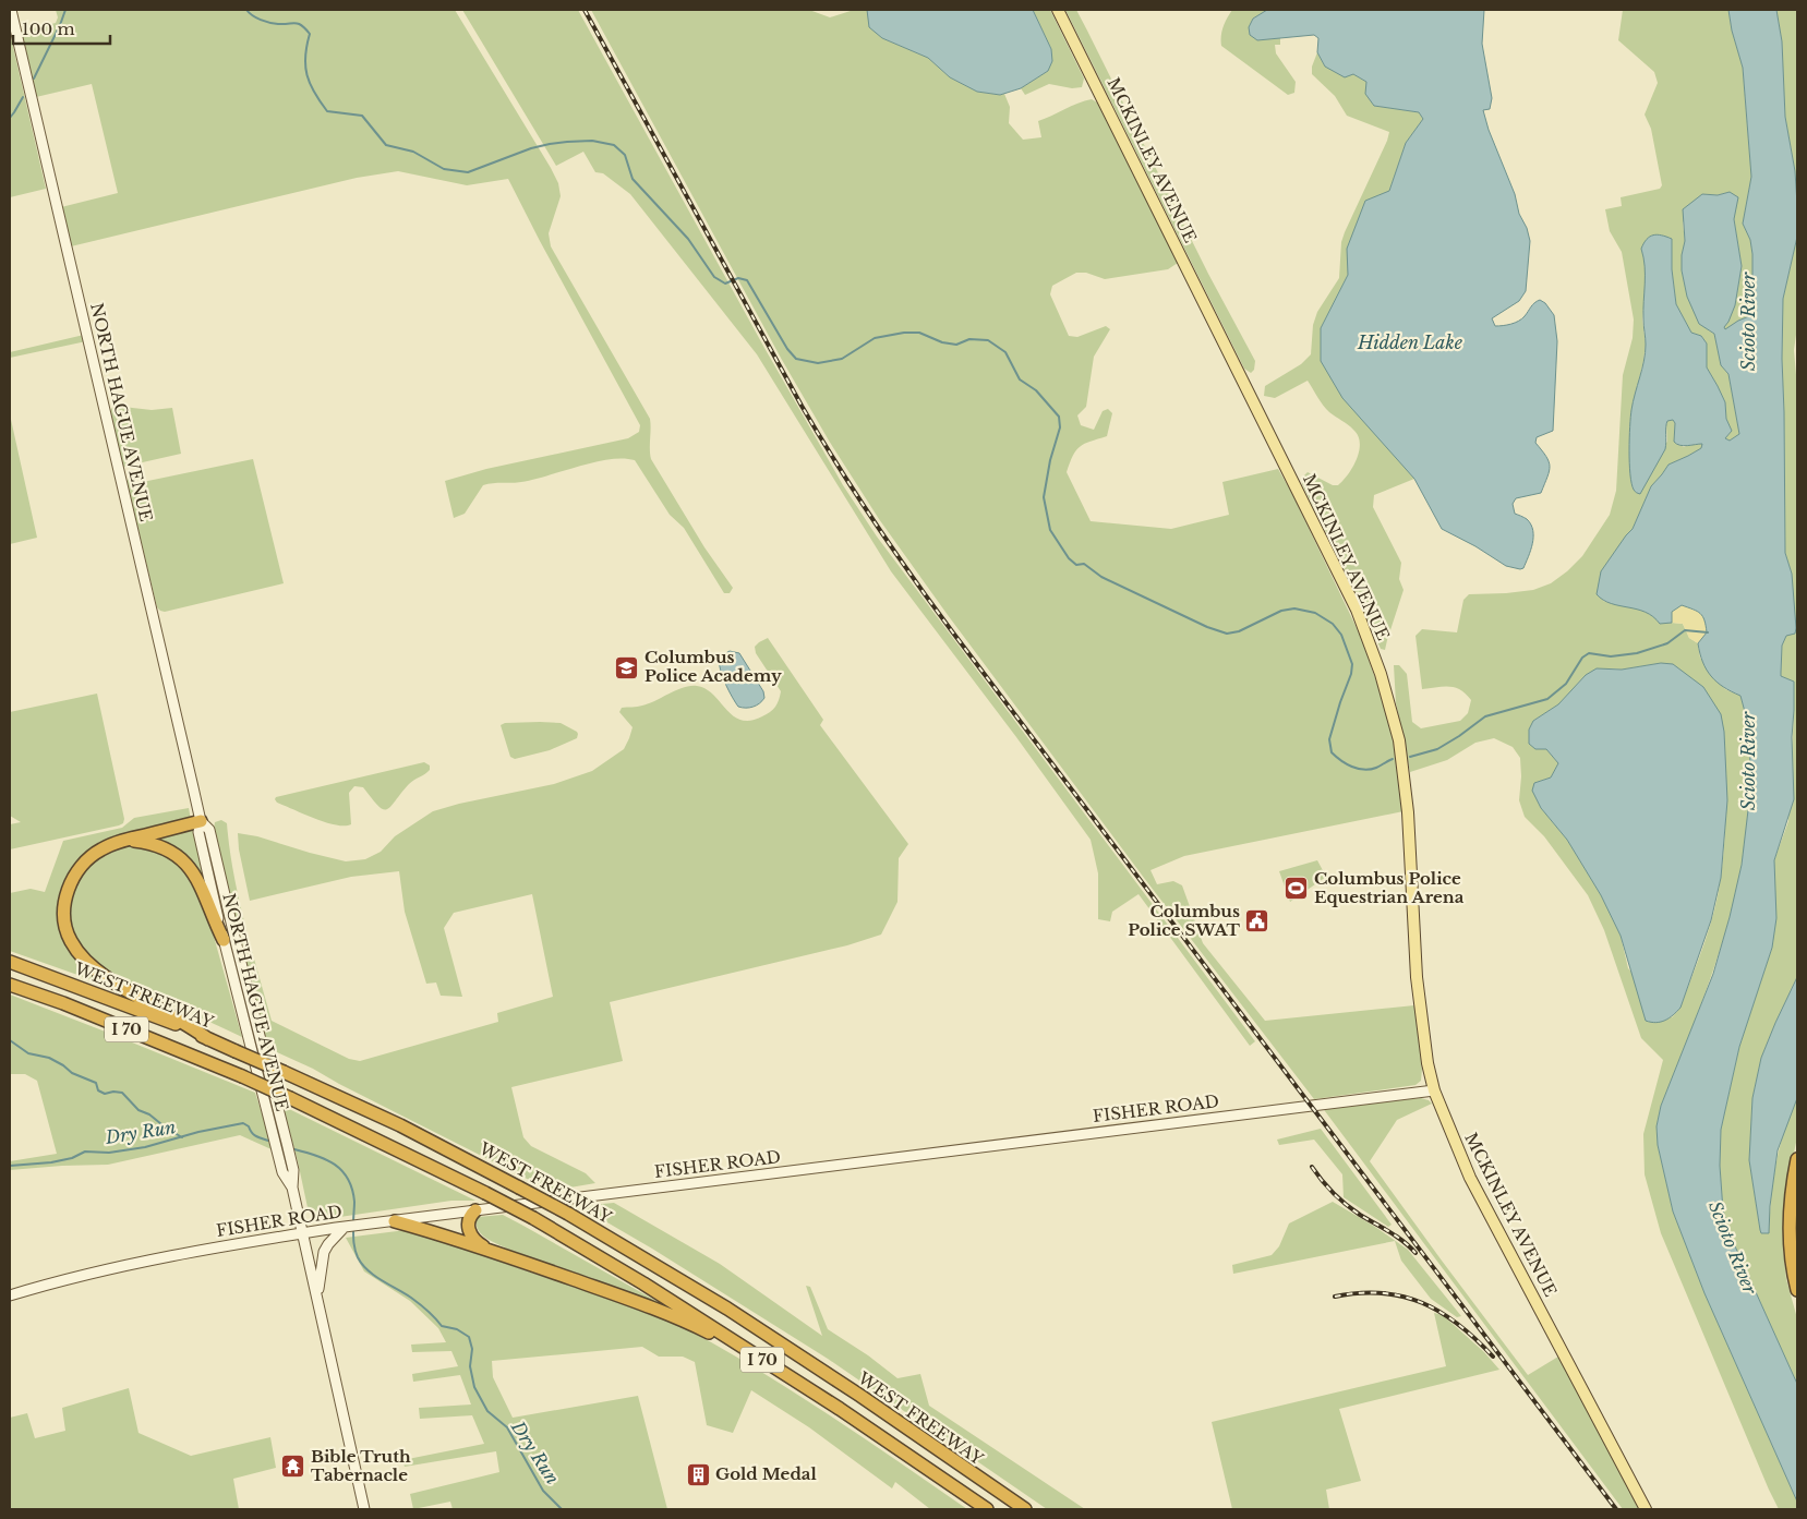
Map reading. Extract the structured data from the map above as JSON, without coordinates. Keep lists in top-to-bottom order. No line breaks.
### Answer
{"streets":{"highway":["WEST FREEWAY","I 70"],"main road":["MCKINLEY AVENUE","NORTH HAGUE AVENUE","FISHER ROAD"]},"crossings":[["MCKINLEY AVENUE","FISHER ROAD"],["NORTH HAGUE AVENUE","FISHER ROAD"]],"water":["Scioto River","Hidden Lake","Dry Run"],"places":{"school or university":["Columbus Police Academy"],"sports":["Columbus Police Equestrian Arena"],"public building":["Columbus Police SWAT"],"temple":["Bible Truth Tabernacle"],"building":["Gold Medal"]},"scale_bar":"100 m"}
